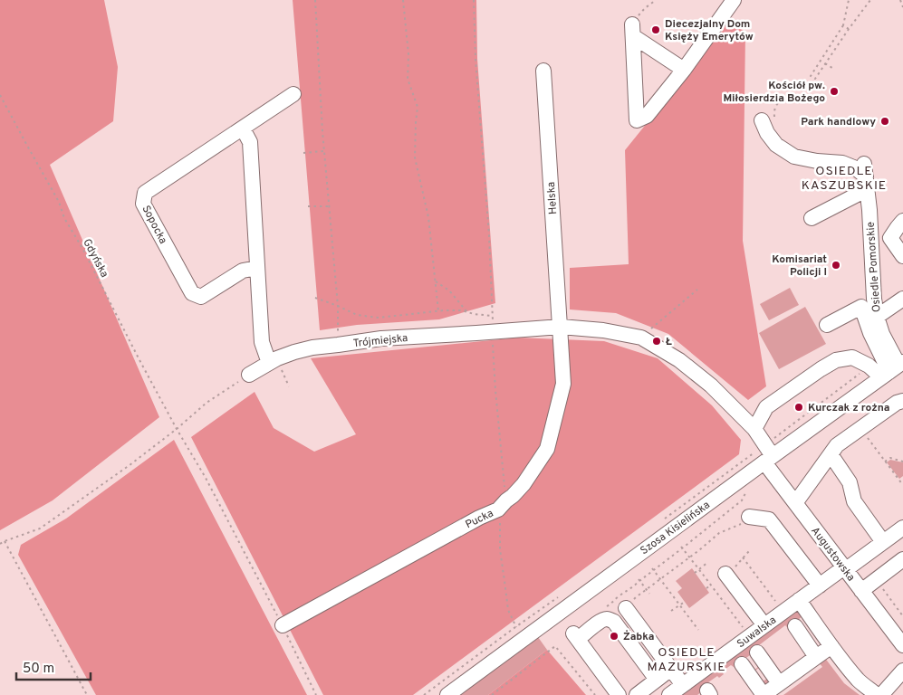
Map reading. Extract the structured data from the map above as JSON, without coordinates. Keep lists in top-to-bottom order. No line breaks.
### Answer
{"streets":{"street":["Helska","Sopocka","Osiedle Pomorskie","Trójmiejska","Pucka","Szosa Kisielińska","Augustowska","Suwalska"],"path":["Gdyńska"]},"crossings":[["Helska","Trójmiejska"],["Helska","Pucka"],["Gdyńska","Pucka"],["Osiedle Pomorskie","Szosa Kisielińska"],["Trójmiejska","Pucka"],["Trójmiejska","Szosa Kisielińska"],["Trójmiejska","Augustowska"],["Szosa Kisielińska","Augustowska"],["Augustowska","Suwalska"]],"districts":["OSIEDLE KASZUBSKIE","OSIEDLE MAZURSKIE"],"places":["Diecezjalny Dom Księży Emerytów","Kościół pw. Miłosierdzia Bożego","Park handlowy","Komisariat Policji I","Ł","Kurczak z rożna","Żabka"],"scale_bar":"50 m"}
